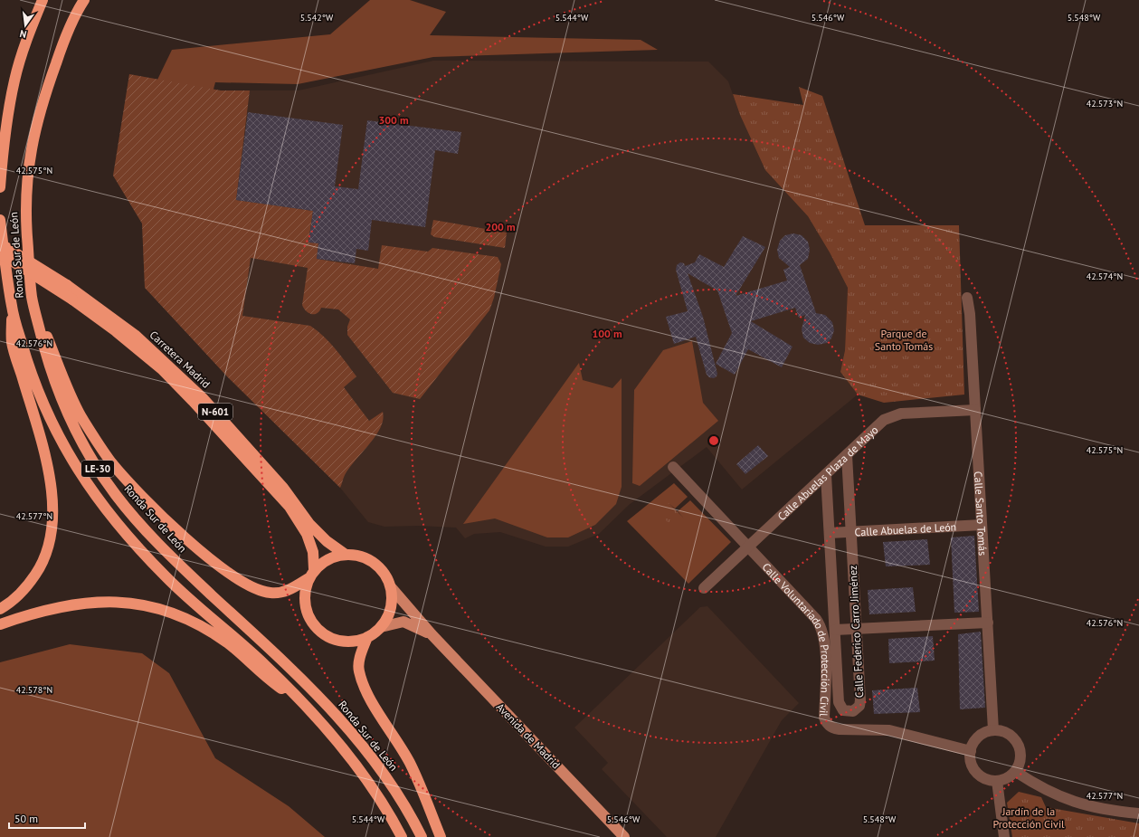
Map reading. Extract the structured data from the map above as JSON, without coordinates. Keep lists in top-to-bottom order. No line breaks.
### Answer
{"streets":{"highway":["Ronda Sur de León","Carretera Madrid","N-601","LE-30"],"main road":["Avenida de Madrid"],"street":["Calle Abuelas Plaza de Mayo","Calle Santo Tomás","Calle Abuelas de León","Calle Federico Carro Jiménez","Calle Voluntariado de Protección Civil"]},"crossings":[["Carretera Madrid","N-601"],["Carretera Madrid","Avenida de Madrid"],["N-601","Avenida de Madrid"],["Calle Abuelas Plaza de Mayo","Calle Santo Tomás"],["Calle Abuelas Plaza de Mayo","Calle Federico Carro Jiménez"],["Calle Abuelas Plaza de Mayo","Calle Voluntariado de Protección Civil"],["Calle Santo Tomás","Calle Abuelas de León"],["Calle Santo Tomás","Calle Voluntariado de Protección Civil"],["Calle Abuelas de León","Calle Federico Carro Jiménez"]],"parks":["Parque de Santo Tomás","Jardín de la Protección Civil"],"scale_bar":"50 m","north":"bottom","coordinates":["5.542°W","5.544°W","5.546°W","5.548°W","42.573°N","42.575°N","42.574°N","42.576°N","42.577°N","42.578°N"],"rings":["300 m","200 m","100 m"]}
